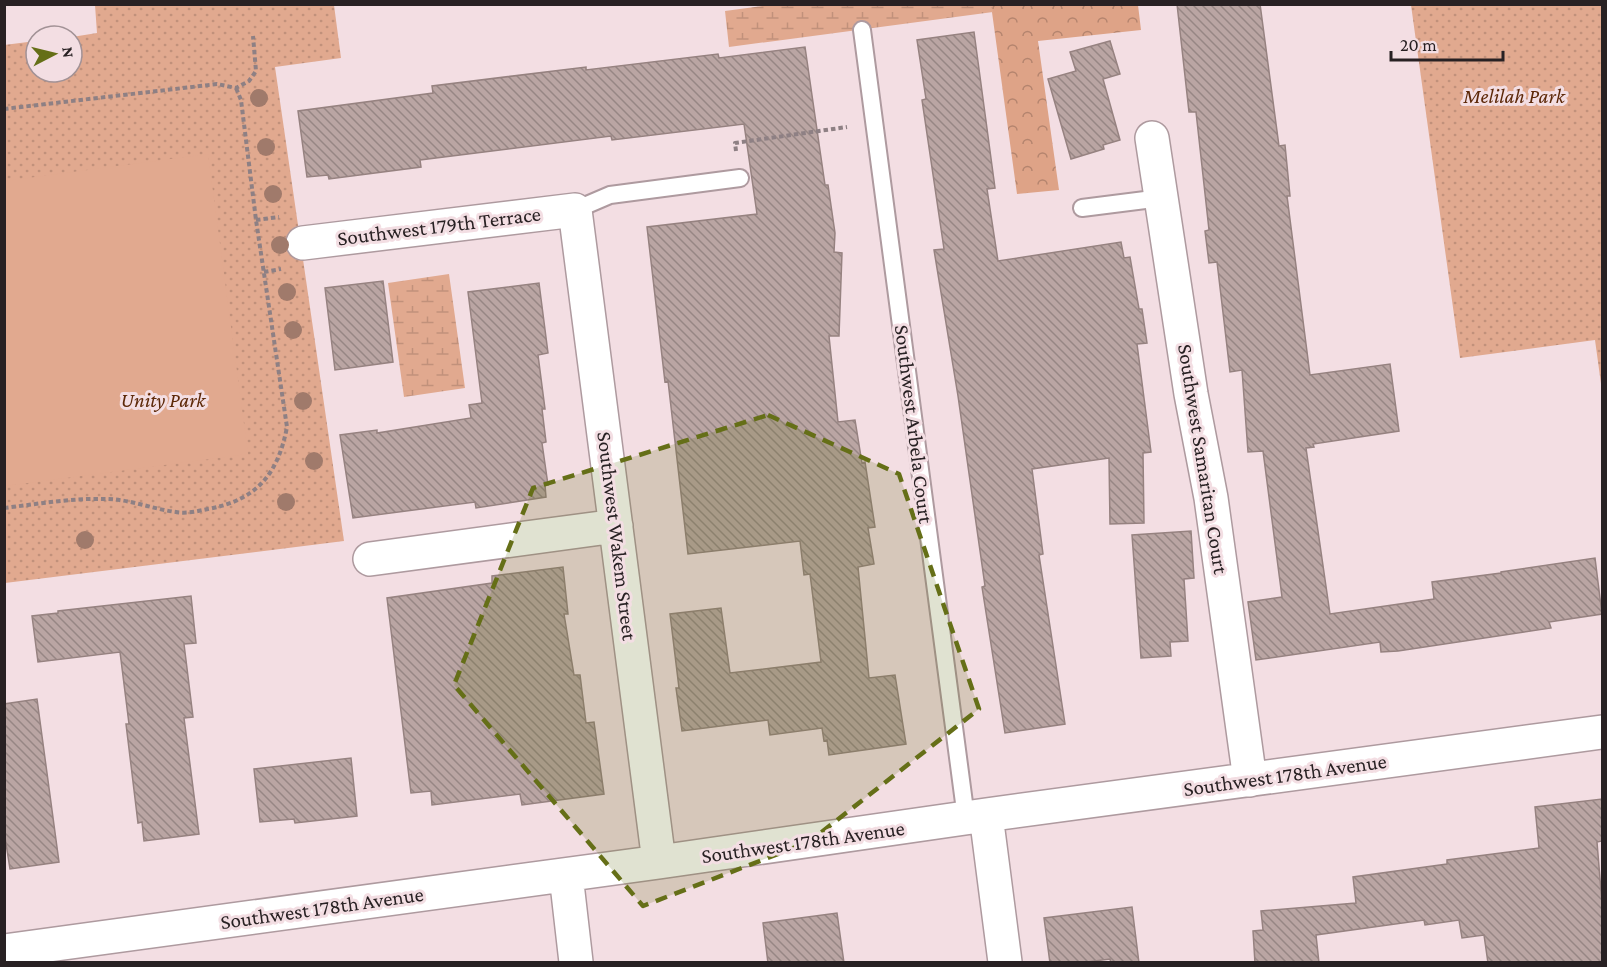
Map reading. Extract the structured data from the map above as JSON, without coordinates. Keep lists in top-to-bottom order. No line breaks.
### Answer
{"streets":{"street":["Southwest 179th Terrace","Southwest Arbela Court","Southwest Samaritan Court","Southwest Wakem Street","Southwest 178th Avenue"]},"crossings":[["Southwest 179th Terrace","Southwest Wakem Street"],["Southwest Arbela Court","Southwest 178th Avenue"],["Southwest Samaritan Court","Southwest 178th Avenue"],["Southwest Wakem Street","Southwest 178th Avenue"]],"parks":["Melilah Park","Unity Park"],"scale_bar":"20 m","north":"right"}
